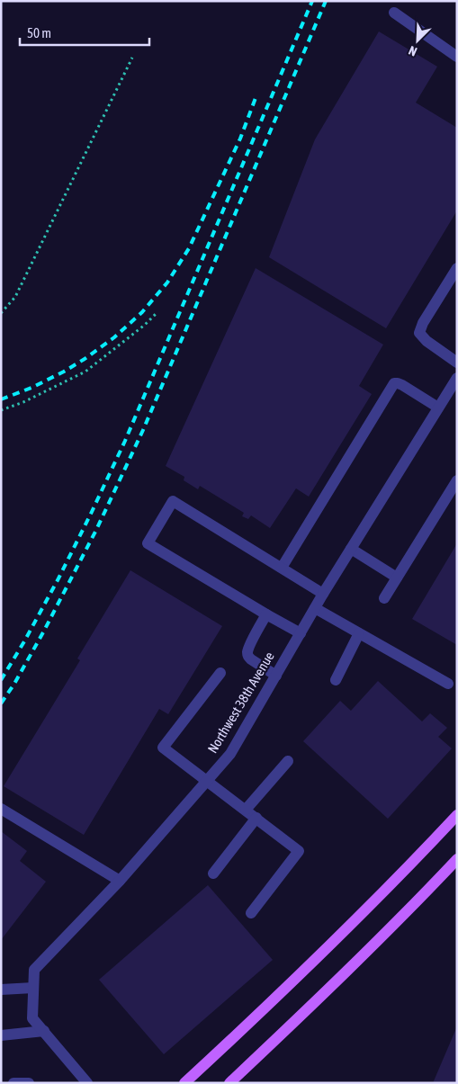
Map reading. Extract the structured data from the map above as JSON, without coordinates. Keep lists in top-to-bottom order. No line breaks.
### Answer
{"streets":{"street":["Northwest 38th Avenue"]},"scale_bar":"50 m","north":"bottom left"}
